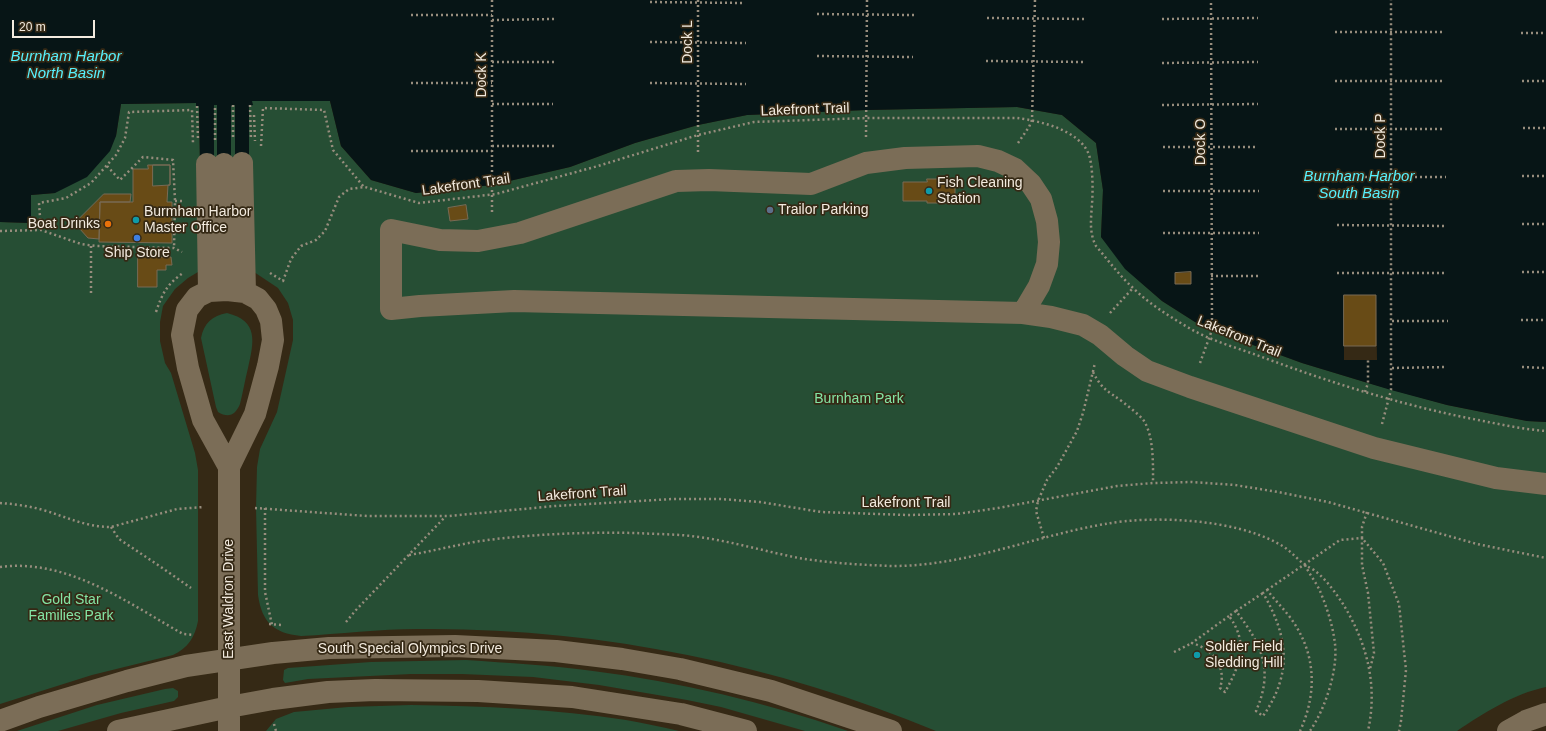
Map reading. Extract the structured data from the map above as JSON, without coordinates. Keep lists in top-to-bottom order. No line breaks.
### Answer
{"streets":{"street":["East Waldron Drive","South Special Olympics Drive"],"path":["Dock L","Dock K","Lakefront Trail","Dock P","Dock O"]},"crossings":[["Dock L","Lakefront Trail"],["Lakefront Trail","Dock P"],["Lakefront Trail","Dock O"],["East Waldron Drive","South Special Olympics Drive"]],"water":["Burnham Harbor North Basin","Burnham Harbor South Basin"],"parks":["Burnham Park","Gold Star Families Park"],"places":["Fish Cleaning Station","Trailor Parking","Burmham Harbor Master Office","Boat Drinks","Ship Store","Soldier Field Sledding Hill"],"scale_bar":"20 m"}
